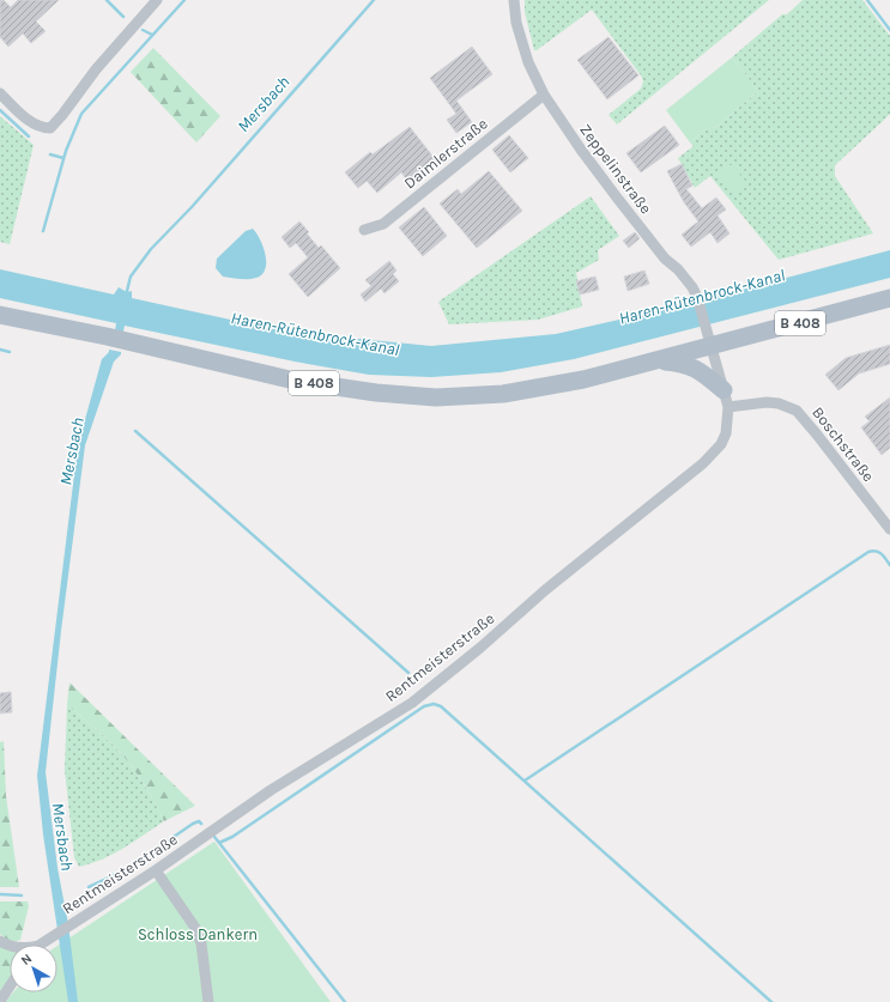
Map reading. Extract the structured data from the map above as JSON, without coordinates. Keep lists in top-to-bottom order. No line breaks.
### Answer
{"streets":{"main road":["B 408"],"street":["Daimlerstraße","Zeppelinstraße","Boschstraße","Rentmeisterstraße"]},"crossings":[["Daimlerstraße","Zeppelinstraße"],["Zeppelinstraße","B 408"],["Zeppelinstraße","Rentmeisterstraße"],["B 408","Rentmeisterstraße"],["Boschstraße","Rentmeisterstraße"]],"water":["Mersbach","Haren-Rütenbrock-Kanal"],"parks":["Schloss Dankern"],"north":"top left"}
